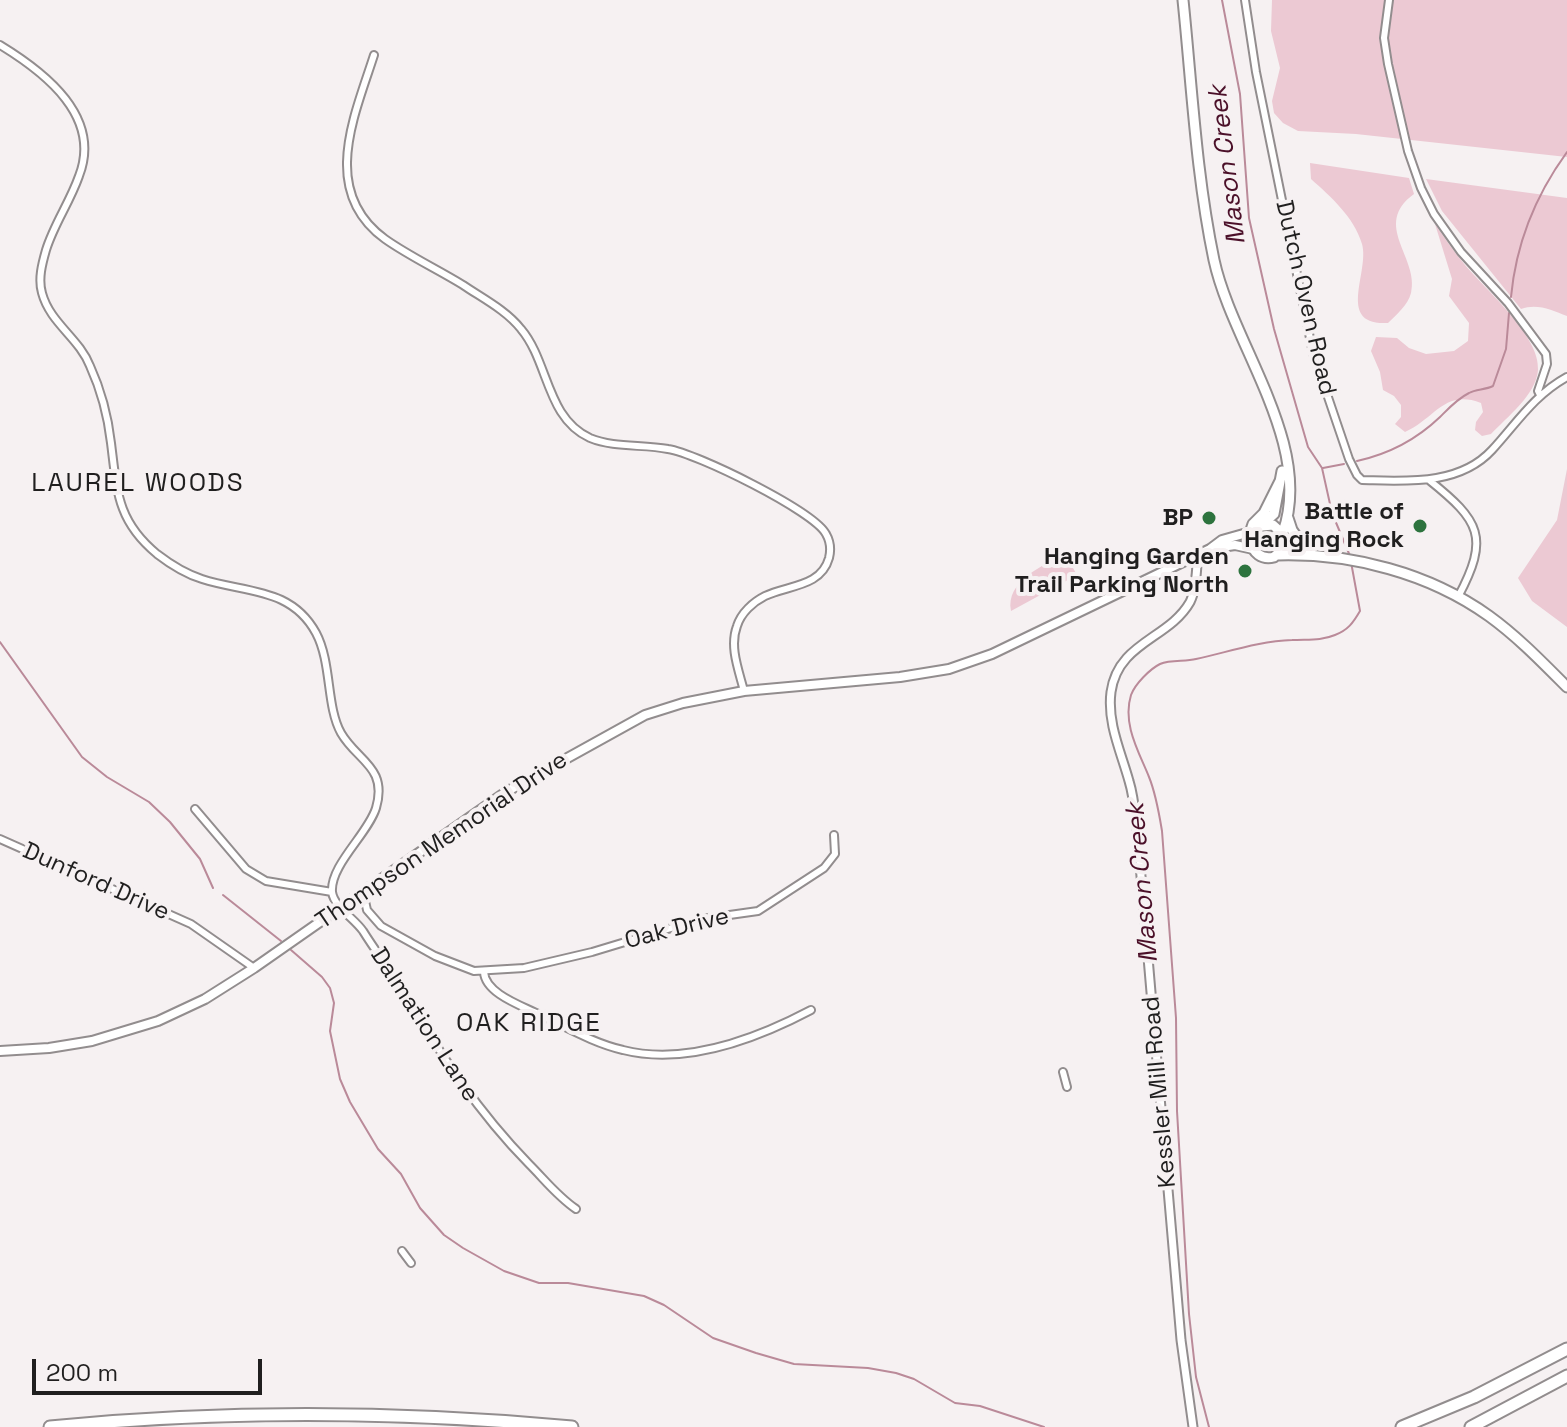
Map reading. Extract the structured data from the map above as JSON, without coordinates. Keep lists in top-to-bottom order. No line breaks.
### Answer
{"streets":{"main road":["Thompson Memorial Drive"],"street":["Dutch Oven Road","Dunford Drive","Oak Drive","Dalmation Lane","Kessler Mill Road"]},"crossings":[["Thompson Memorial Drive","Dunford Drive"],["Thompson Memorial Drive","Oak Drive"],["Thompson Memorial Drive","Dalmation Lane"],["Thompson Memorial Drive","Kessler Mill Road"]],"districts":["LAUREL WOODS","OAK RIDGE"],"water":["Mason Creek"],"places":["BP","Battle of Hanging Rock","Hanging Garden Trail Parking North"],"scale_bar":"200 m"}
